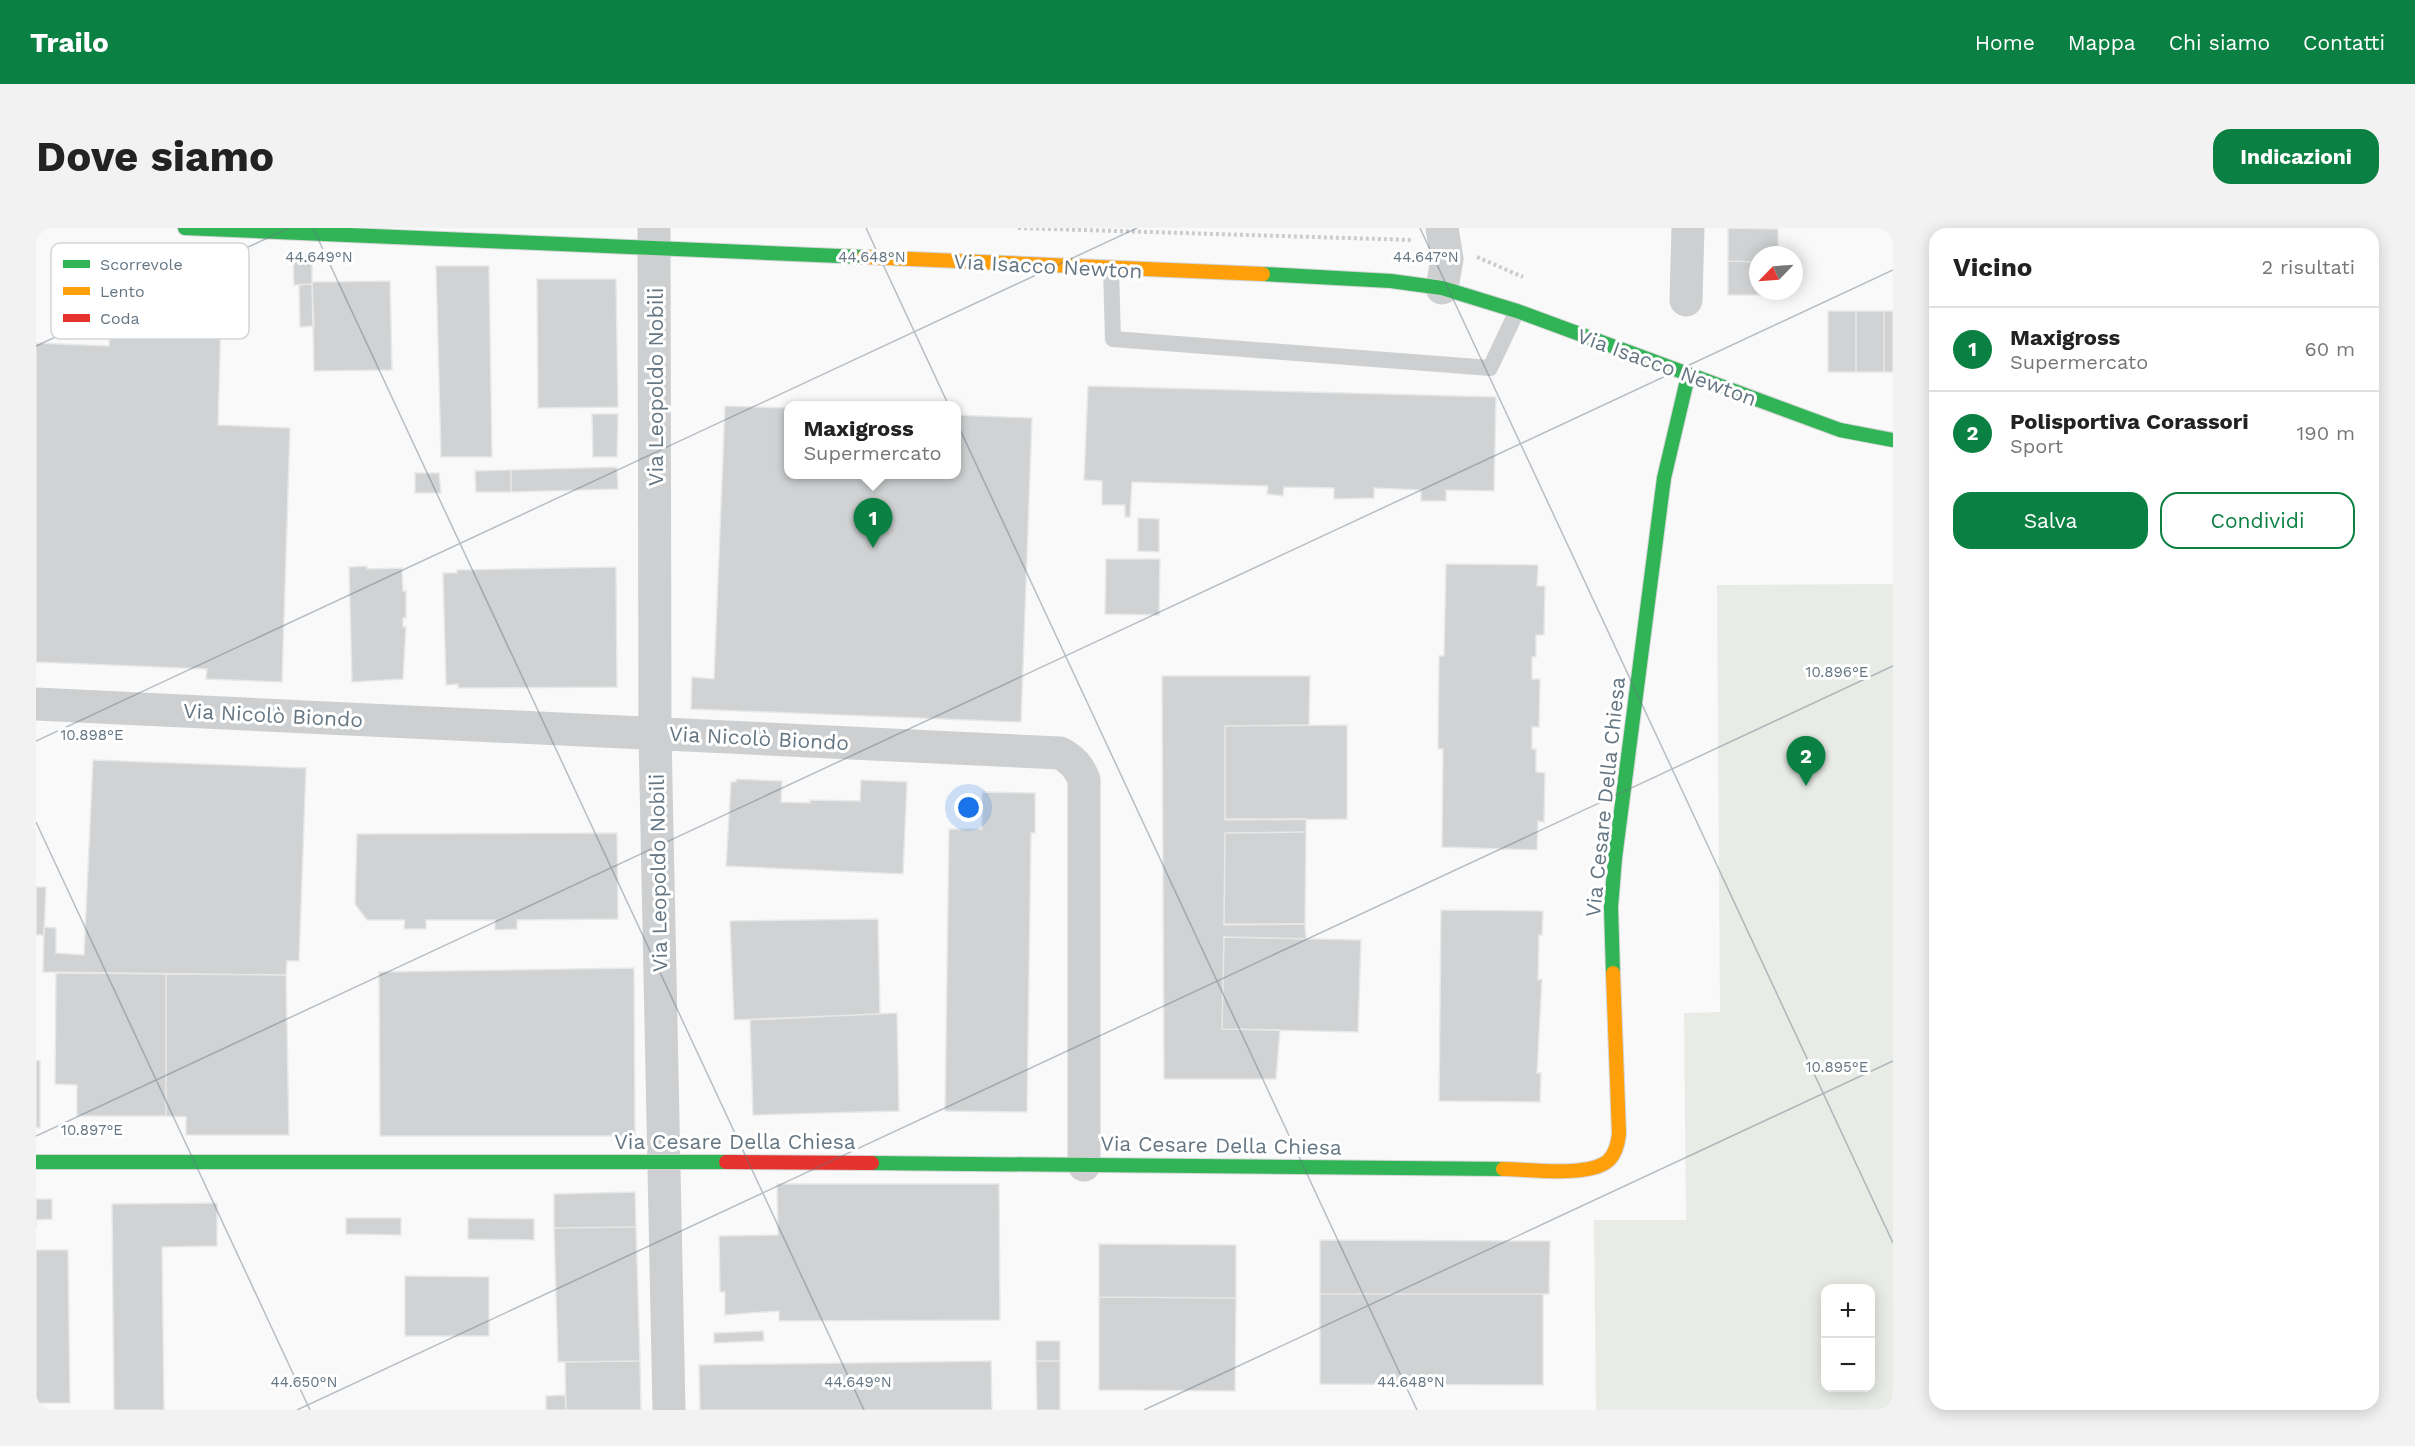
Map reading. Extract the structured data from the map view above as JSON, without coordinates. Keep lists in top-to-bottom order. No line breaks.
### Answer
{"streets":{"street":["Via Isacco Newton","Via Leopoldo Nobili","Via Nicolò Biondo","Via Cesare Della Chiesa"]},"crossings":[["Via Isacco Newton","Via Leopoldo Nobili"],["Via Isacco Newton","Via Cesare Della Chiesa"],["Via Leopoldo Nobili","Via Nicolò Biondo"],["Via Leopoldo Nobili","Via Cesare Della Chiesa"],["Via Nicolò Biondo","Via Cesare Della Chiesa"]],"legend":["Scorrevole","Lento","Coda"],"north":"bottom left","page":{"header":"Trailo","nav":["Home","Mappa","Chi siamo","Contatti"],"buttons":["Indicazioni",["Salva","Condividi"]],"title":"Dove siamo","heading":["Vicino","2 risultati"],"list":[{"mark":"1","name":"Maxigross","note":"Supermercato","value":"60 m"},{"mark":"2","name":"Polisportiva Corassori","note":"Sport","value":"190 m"}],"popup":["Maxigross","Supermercato"],"pins":["1","2"],"map_buttons":["+","−"]},"coordinates":["44.649°N","44.648°N","44.647°N","10.896°E","10.898°E","10.895°E","10.897°E","44.650°N"]}
